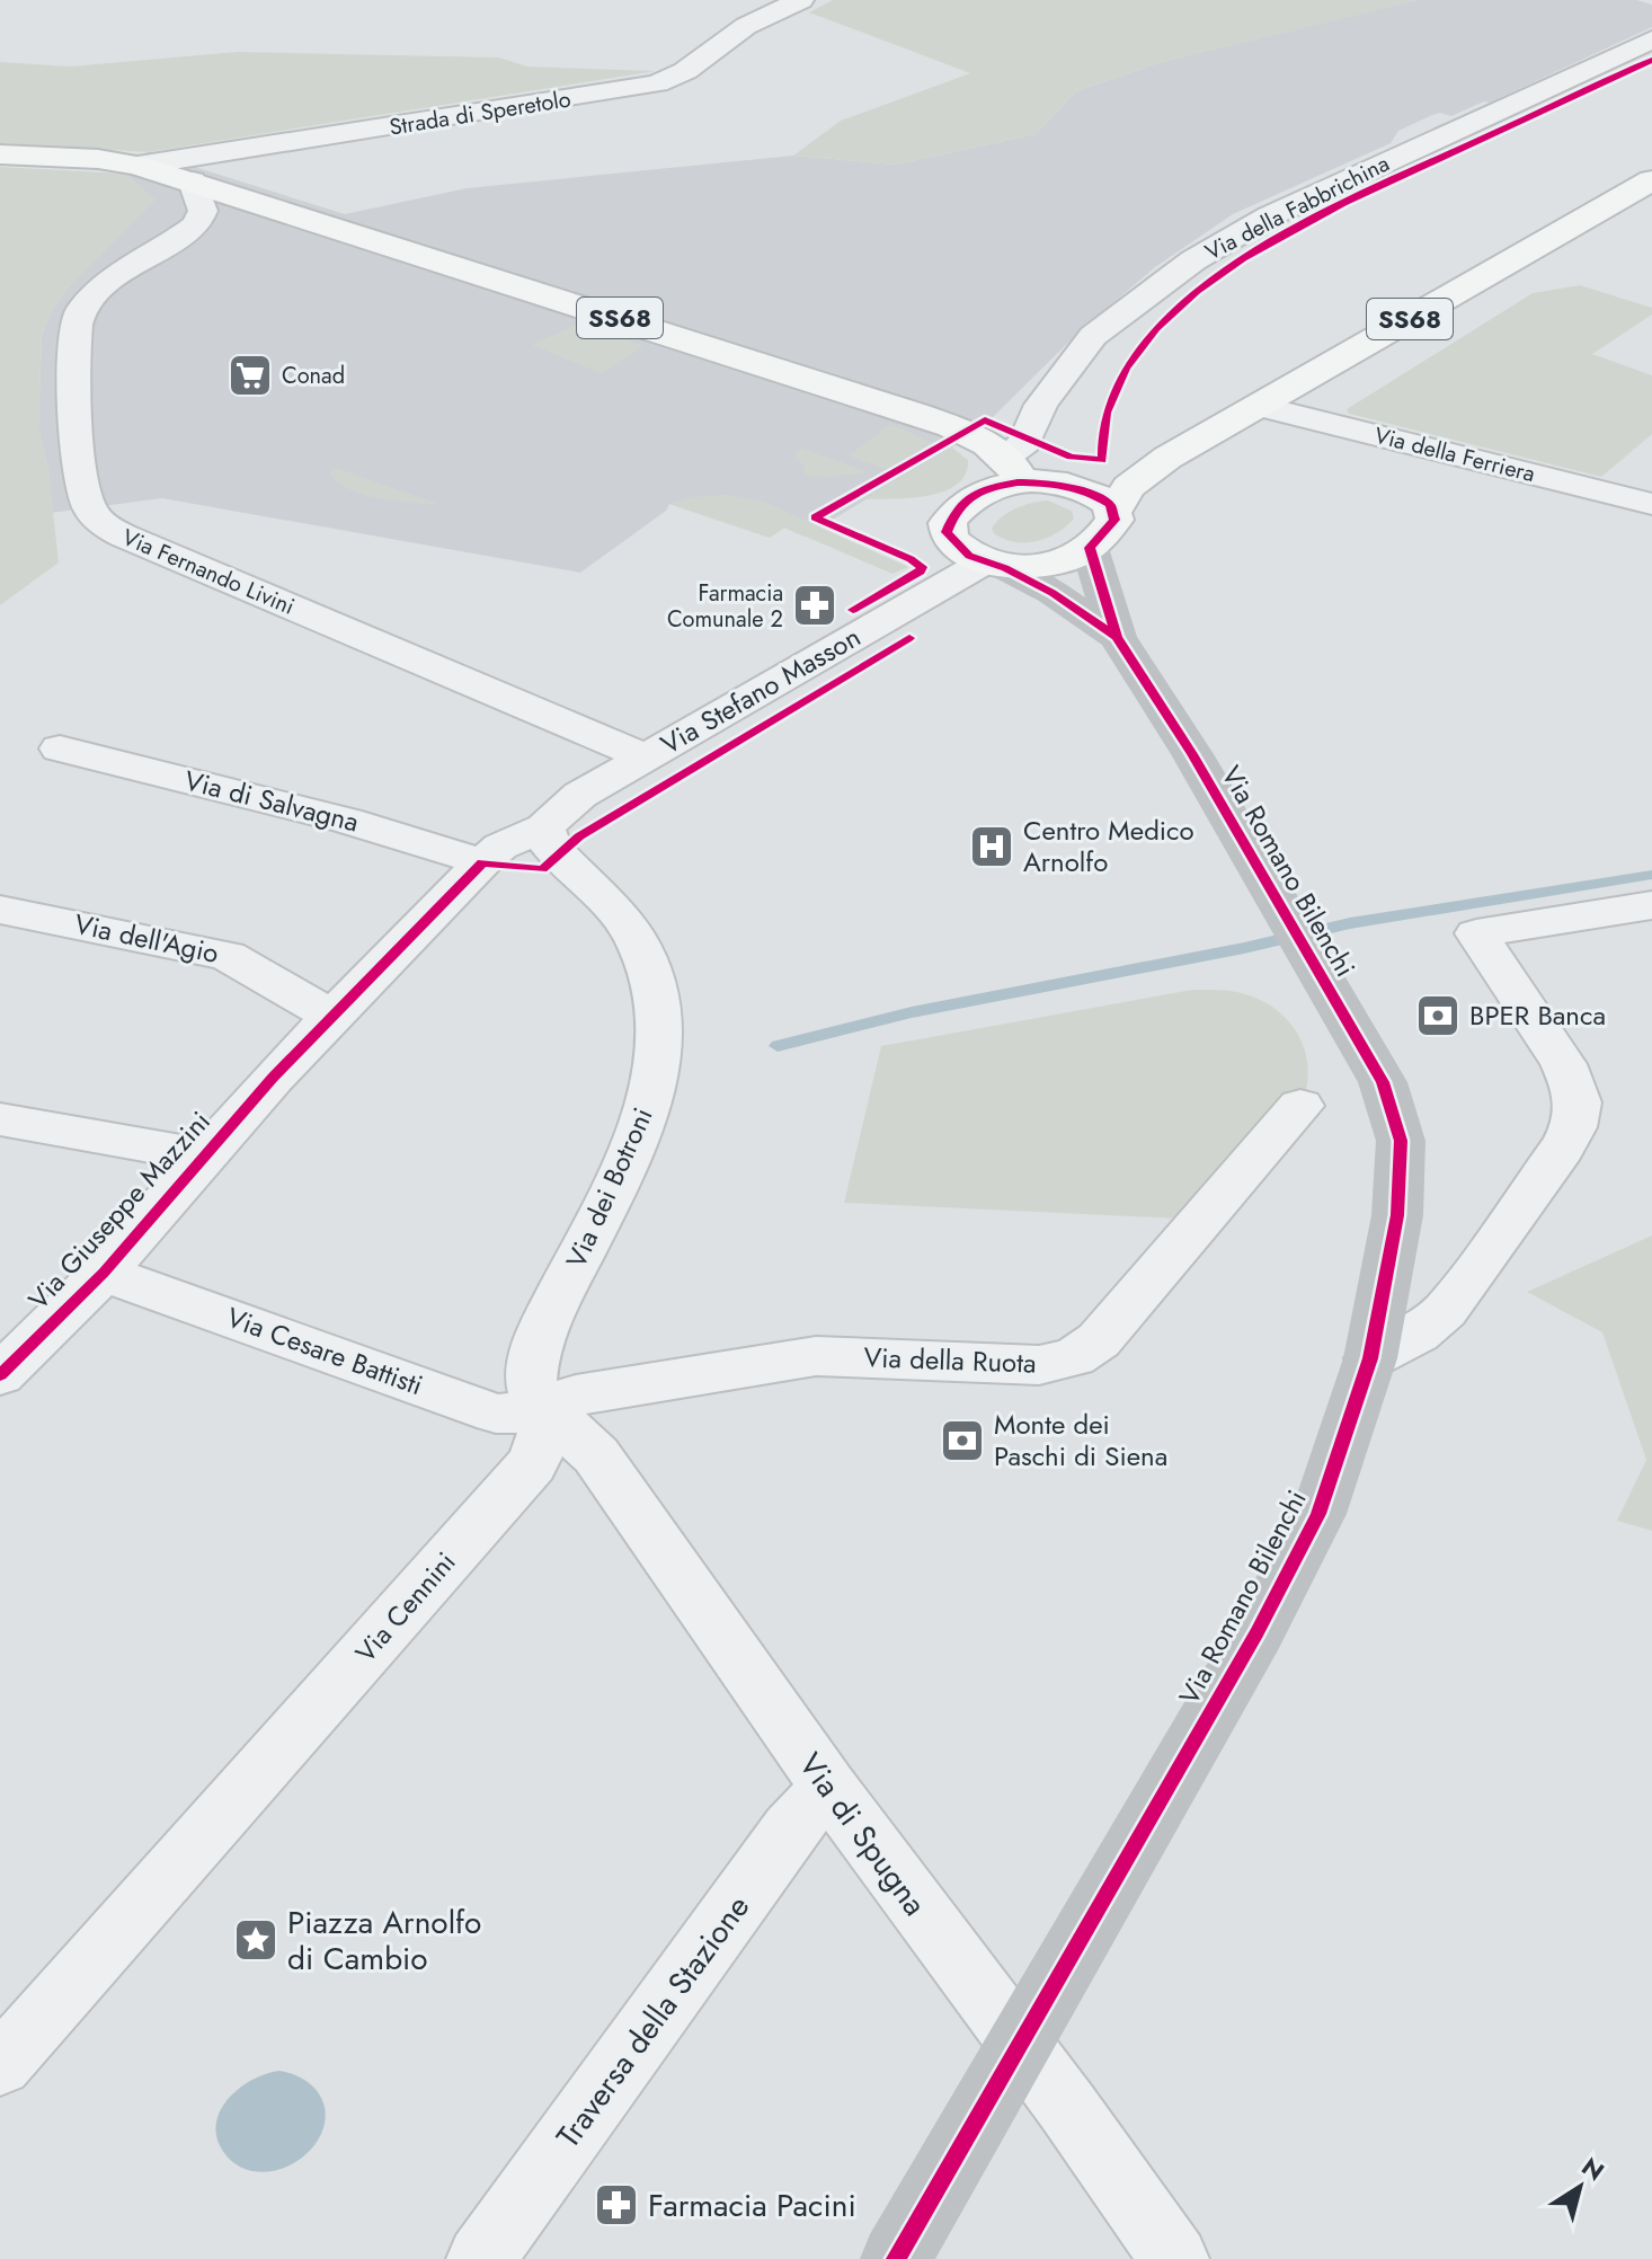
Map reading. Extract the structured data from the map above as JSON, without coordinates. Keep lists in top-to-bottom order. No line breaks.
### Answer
{"streets":{"main road":["SS68","Via Romano Bilenchi"],"street":["Strada di Speretolo","Via della Fabbrichina","Via della Ferriera","Via Fernando Livini","Via Stefano Masson","Via di Salvagna","Via dell'Agio","Via dei Botroni","Via Giuseppe Mazzini","Via Cesare Battisti","Via della Ruota","Via Cennini","Via di Spugna","Traversa della Stazione"]},"crossings":[["Strada di Speretolo","SS68"],["Via della Fabbrichina","SS68"],["SS68","Via della Ferriera"],["SS68","Via Fernando Livini"],["SS68","Via Stefano Masson"],["SS68","Via Romano Bilenchi"],["Via Fernando Livini","Via Stefano Masson"],["Via Stefano Masson","Via di Salvagna"],["Via Stefano Masson","Via Romano Bilenchi"],["Via Stefano Masson","Via dell'Agio"],["Via Stefano Masson","Via dei Botroni"],["Via Stefano Masson","Via Giuseppe Mazzini"],["Via Romano Bilenchi","Via di Spugna"],["Via dell'Agio","Via Giuseppe Mazzini"],["Via dei Botroni","Via Cesare Battisti"],["Via dei Botroni","Via della Ruota"],["Via dei Botroni","Via Cennini"],["Via dei Botroni","Via di Spugna"],["Via Giuseppe Mazzini","Via Cesare Battisti"],["Via Cesare Battisti","Via della Ruota"],["Via Cesare Battisti","Via Cennini"],["Via Cesare Battisti","Via di Spugna"],["Via della Ruota","Via Cennini"],["Via della Ruota","Via di Spugna"],["Via Cennini","Via di Spugna"],["Via di Spugna","Traversa della Stazione"]],"places":{"supermarket":["Conad"],"pharmacy":["Farmacia Comunale 2","Farmacia Pacini"],"hospital":["Centro Medico Arnolfo"],"bank":["BPER Banca","Monte dei Paschi di Siena"],"place":["Piazza Arnolfo di Cambio"]},"north":"top right"}
